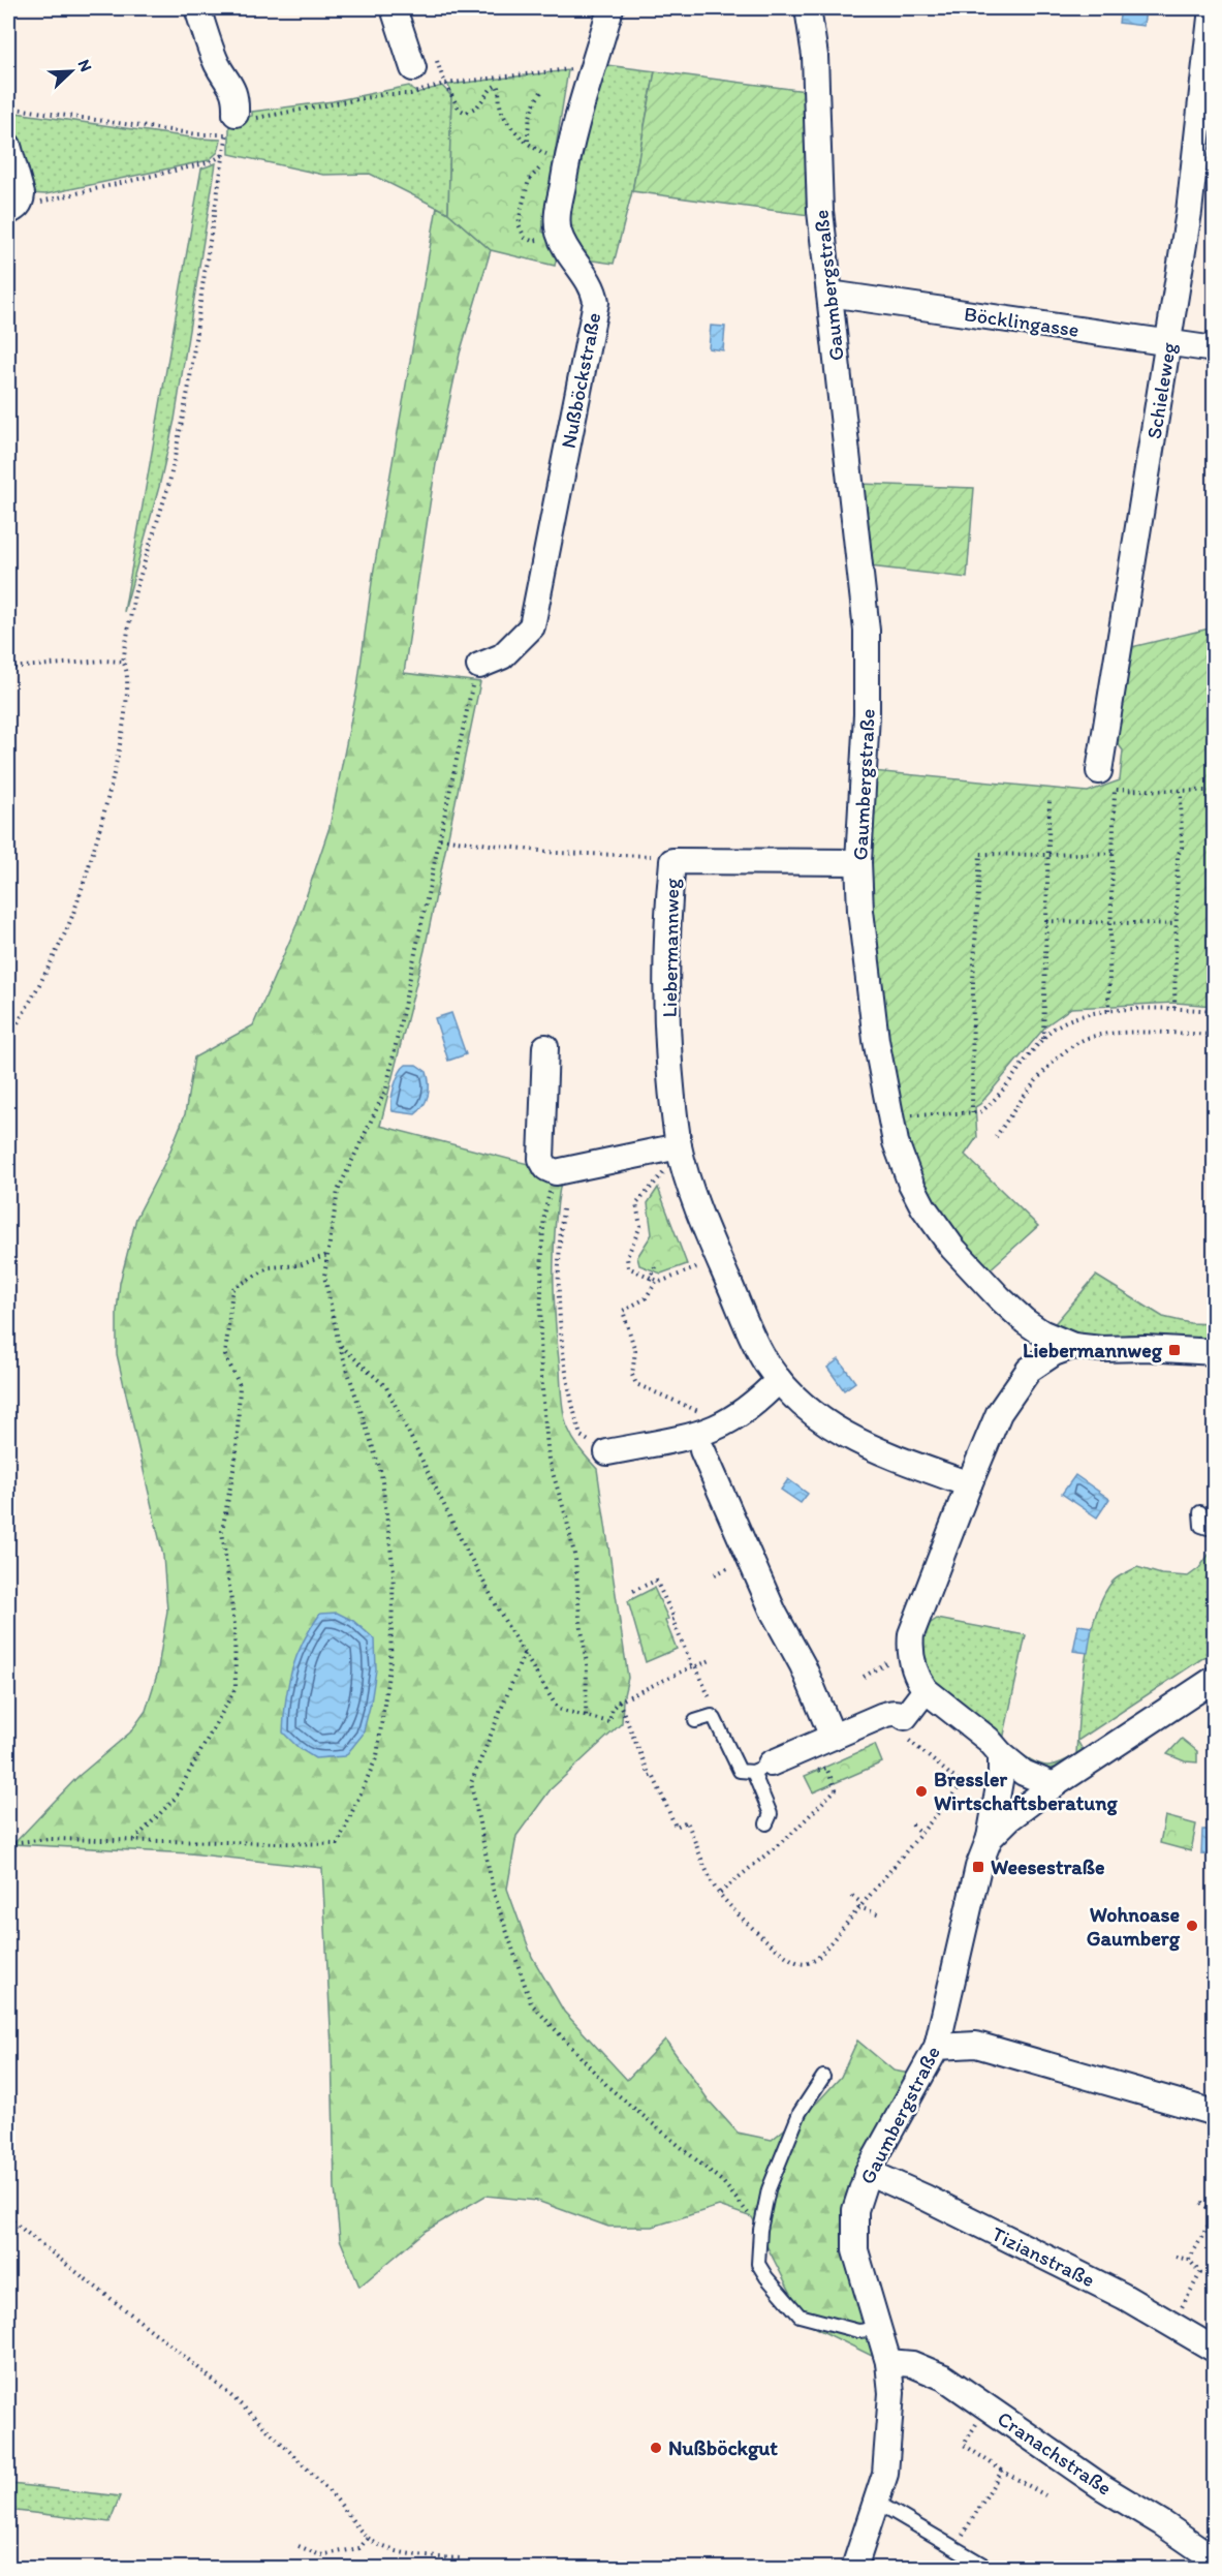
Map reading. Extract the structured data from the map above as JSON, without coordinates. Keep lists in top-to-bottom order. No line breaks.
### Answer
{"streets":{"street":["Gaumbergstraße","Böcklingasse","Nußböckstraße","Schieleweg","Liebermannweg","Tizianstraße","Cranachstraße"]},"crossings":[["Gaumbergstraße","Böcklingasse"],["Gaumbergstraße","Liebermannweg"],["Gaumbergstraße","Tizianstraße"],["Gaumbergstraße","Cranachstraße"],["Böcklingasse","Schieleweg"]],"places":{"transit":["Liebermannweg","Weesestraße"],"other":["Bressler Wirtschaftsberatung","Wohnoase Gaumberg","Nußböckgut"]},"north":"top right"}
